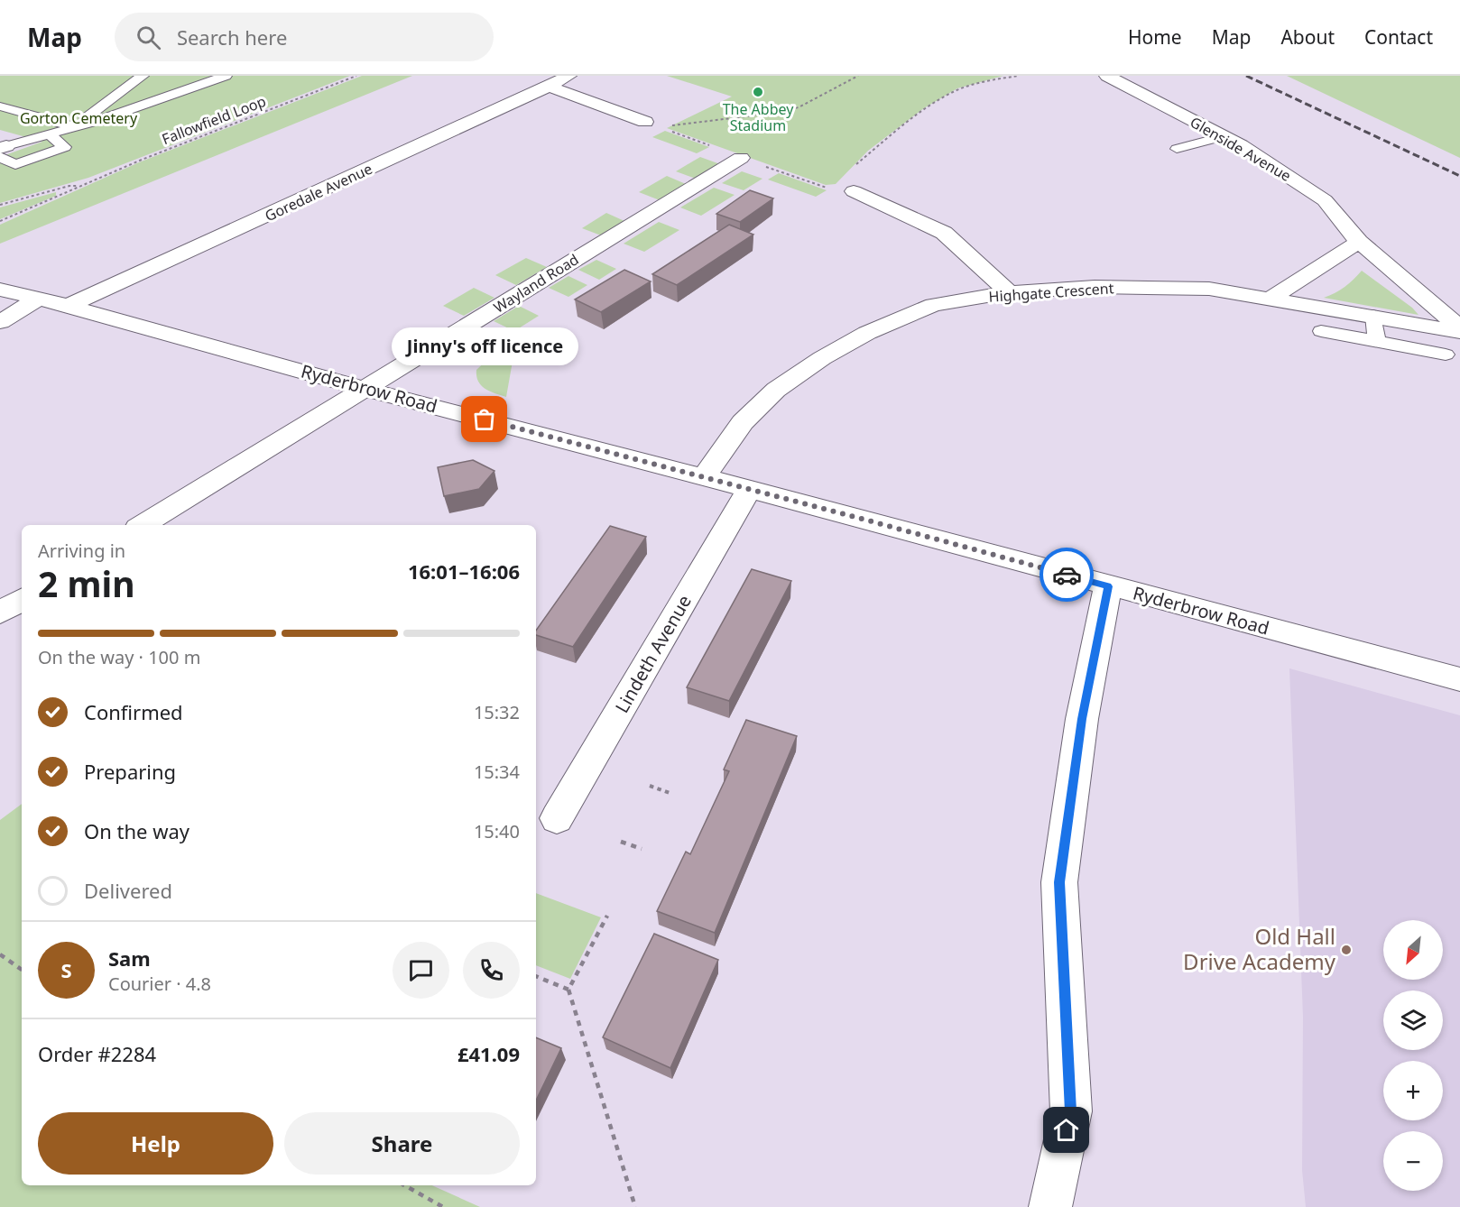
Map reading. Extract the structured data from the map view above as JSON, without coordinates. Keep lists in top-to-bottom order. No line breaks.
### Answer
{"streets":{"street":["Glenside Avenue","Goredale Avenue","Wayland Road","Highgate Crescent","Ryderbrow Road","Lindeth Avenue"],"path":["Fallowfield Loop"]},"crossings":[["Glenside Avenue","Highgate Crescent"],["Goredale Avenue","Ryderbrow Road"],["Wayland Road","Ryderbrow Road"],["Highgate Crescent","Ryderbrow Road"],["Ryderbrow Road","Lindeth Avenue"]],"parks":["Gorton Cemetery"],"places":["The Abbey Stadium","Jinny's off licence","Old Hall Drive Academy"],"north":"bottom left","page":{"header":"Map","search":"Search here","nav":["Home","Map","About","Contact"],"bubble":"Jinny's off licence","heading":["2 min","Arriving in","16:01–16:06"],"panel":["Sam","Courier · 4.8","Order #2284","£41.09"],"bar":"On the way · 100 m","list":[["Confirmed","15:32"],["Preparing","15:34"],["On the way","15:40"],"Delivered"],"map_buttons":["+","−"],"round":"S","buttons":["Help","Share"]}}
